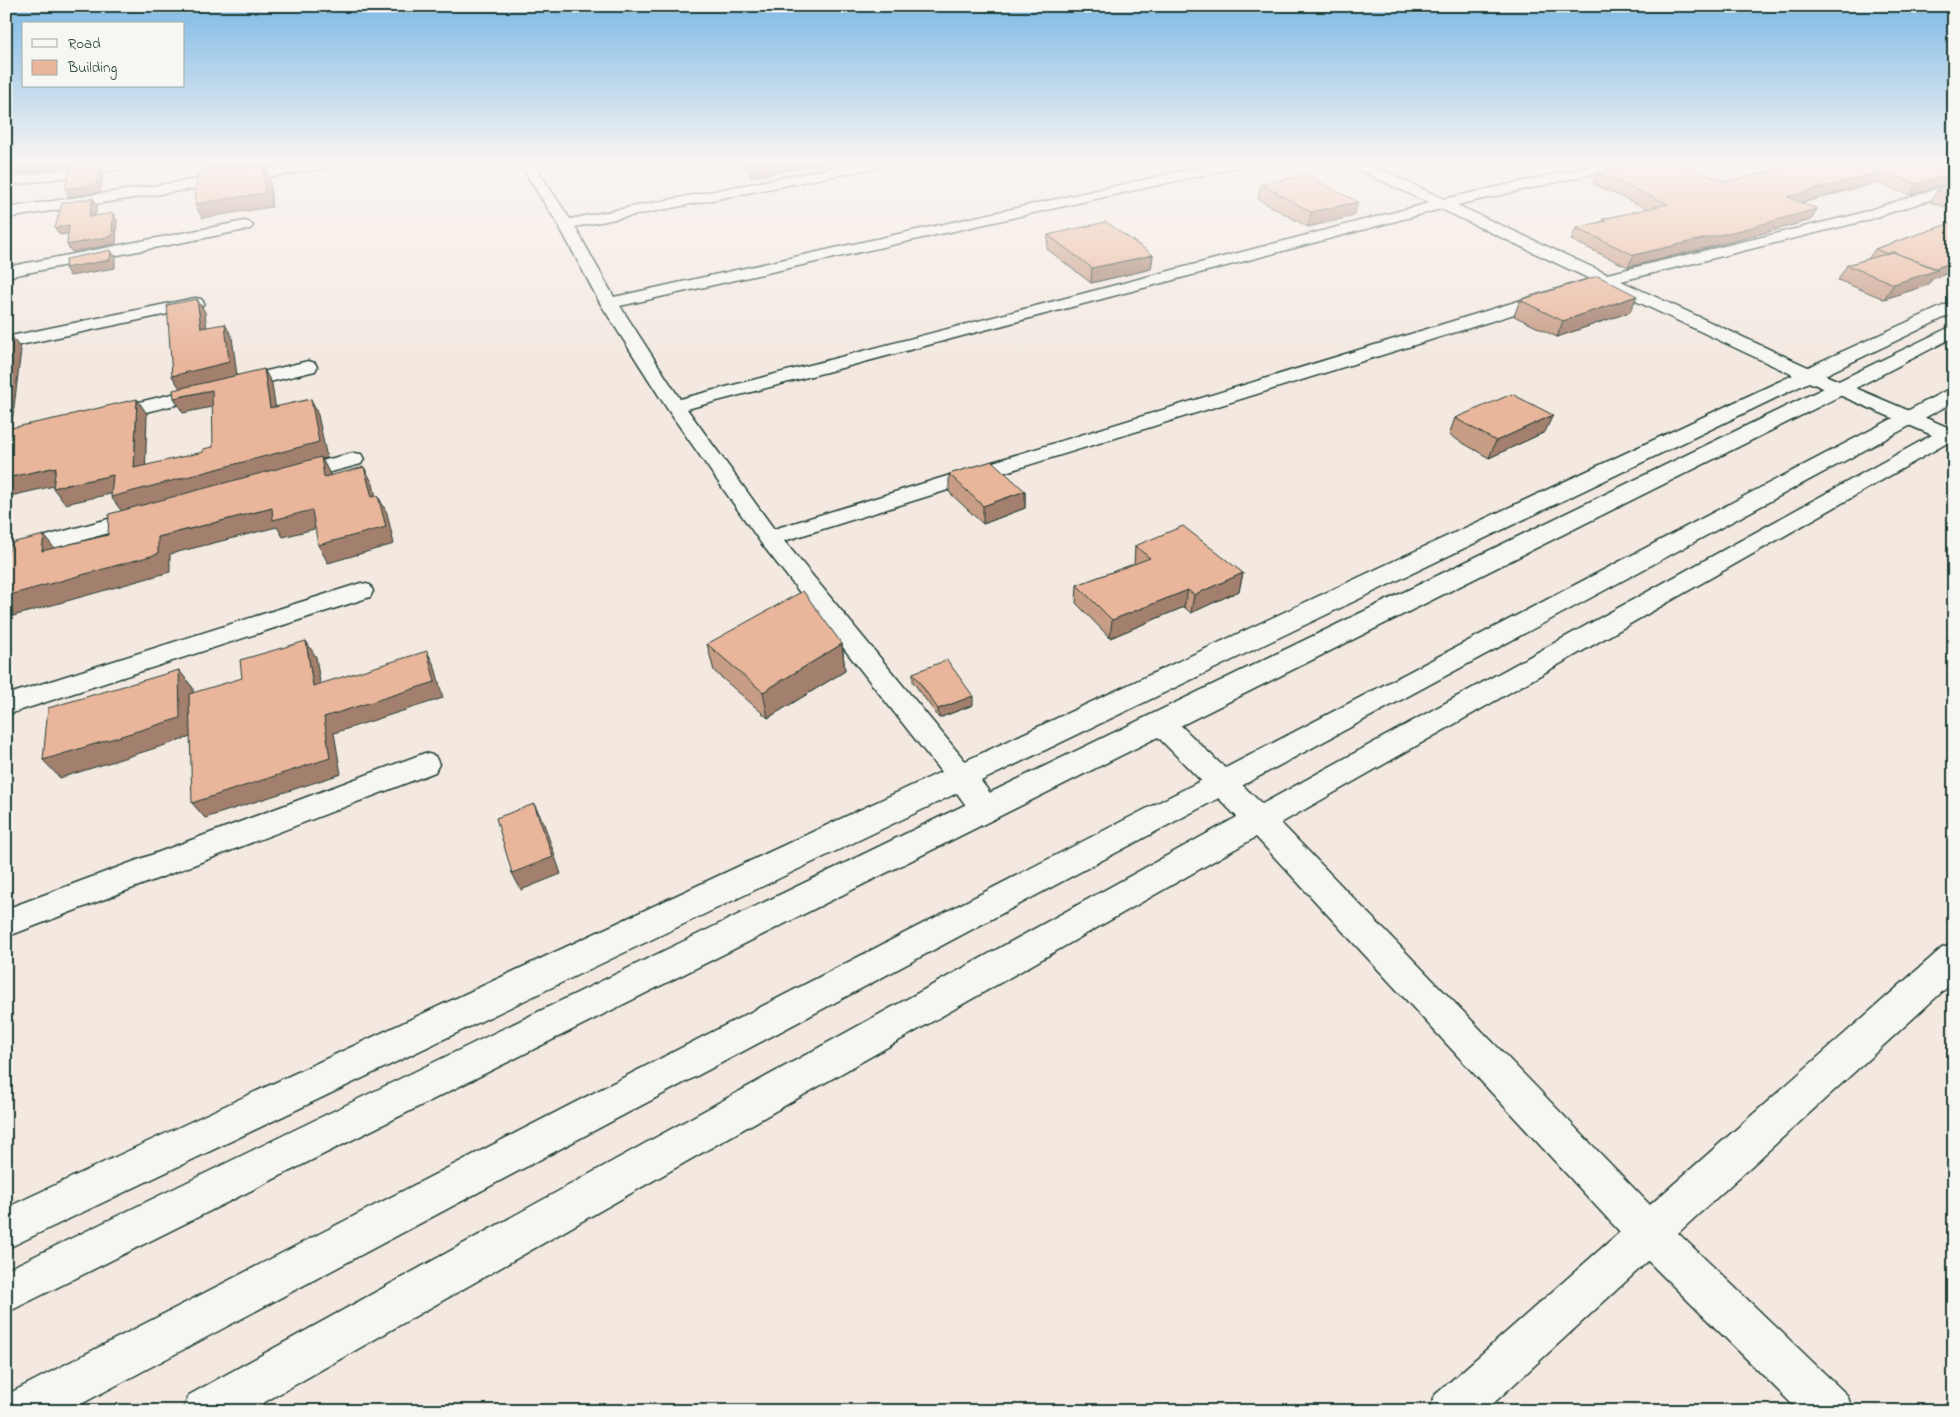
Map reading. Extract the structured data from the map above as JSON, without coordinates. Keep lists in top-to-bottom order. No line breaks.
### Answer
{"legend":["Road","Building"]}
